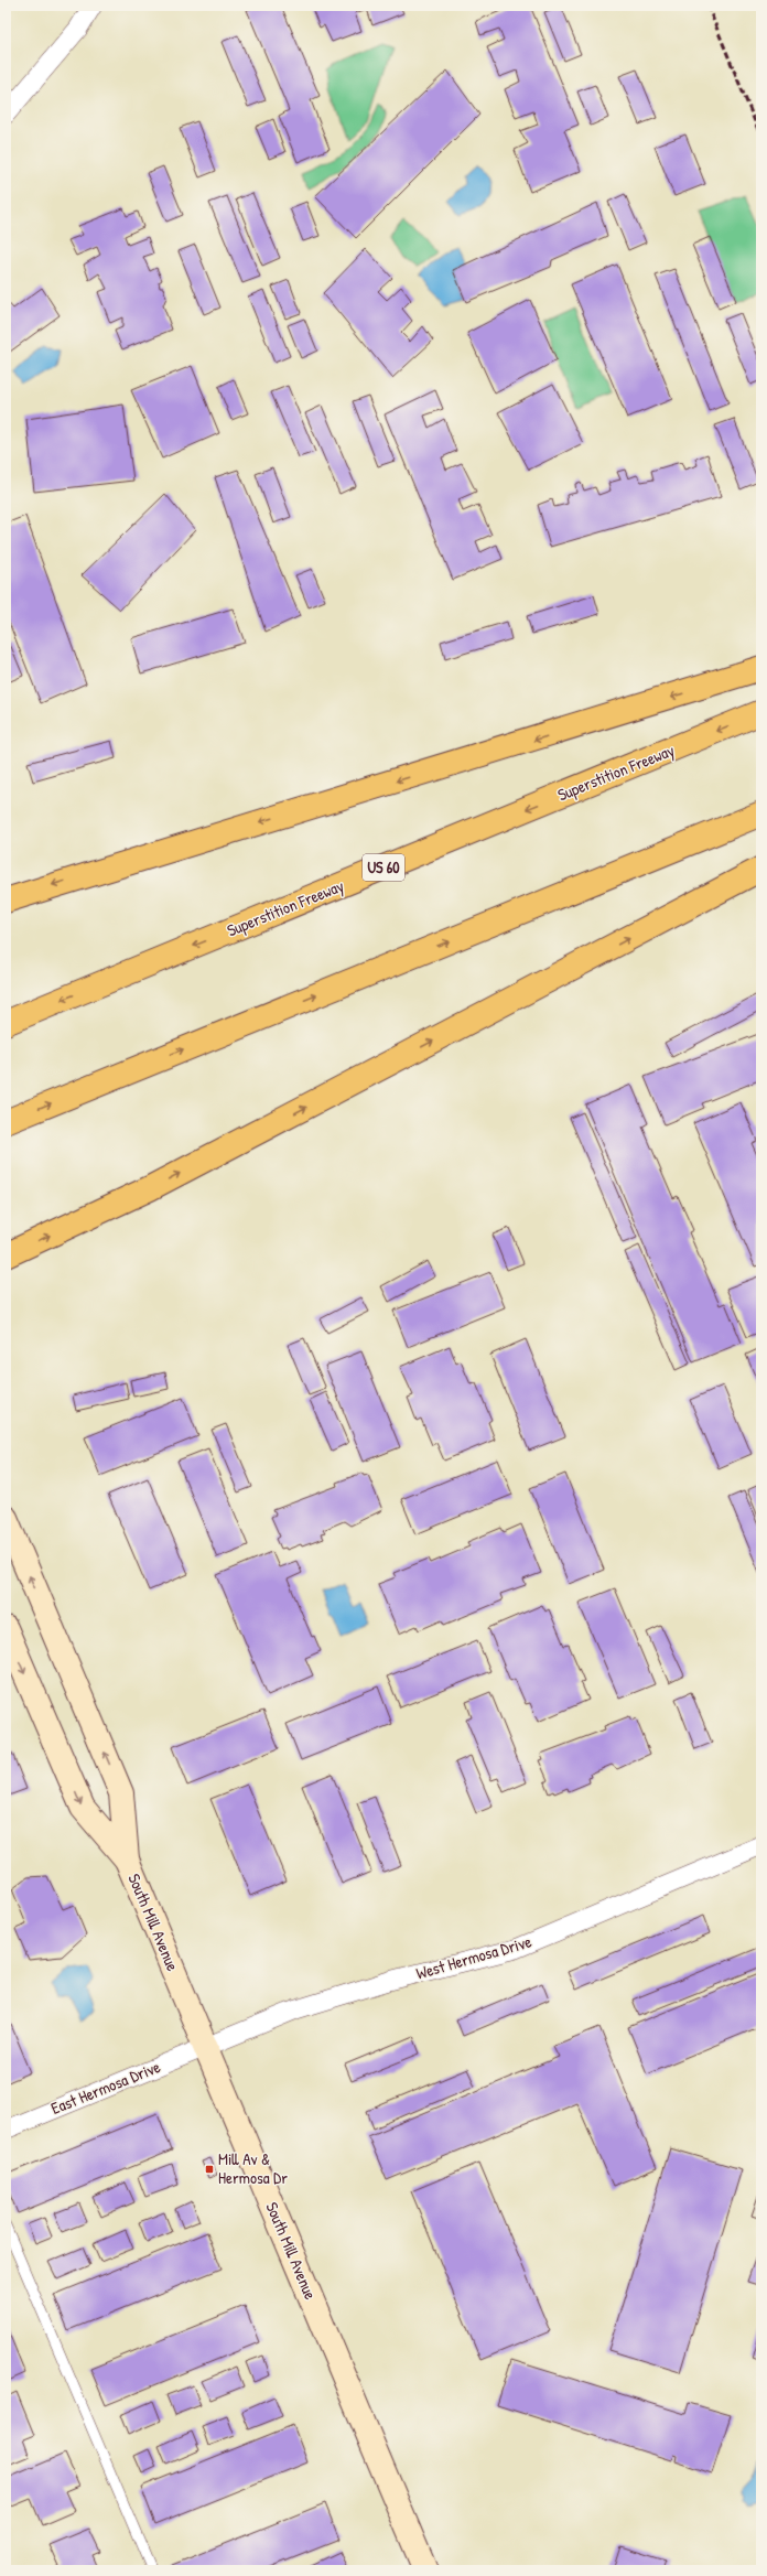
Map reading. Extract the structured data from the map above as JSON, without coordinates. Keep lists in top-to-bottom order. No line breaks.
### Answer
{"streets":{"highway":["Superstition Freeway","US 60"],"main road":["South Mill Avenue"],"street":["West Hermosa Drive","East Hermosa Drive"]},"crossings":[["South Mill Avenue","West Hermosa Drive"],["South Mill Avenue","East Hermosa Drive"],["West Hermosa Drive","East Hermosa Drive"]],"places":{"transit":["Mill Av & Hermosa Dr"]}}
